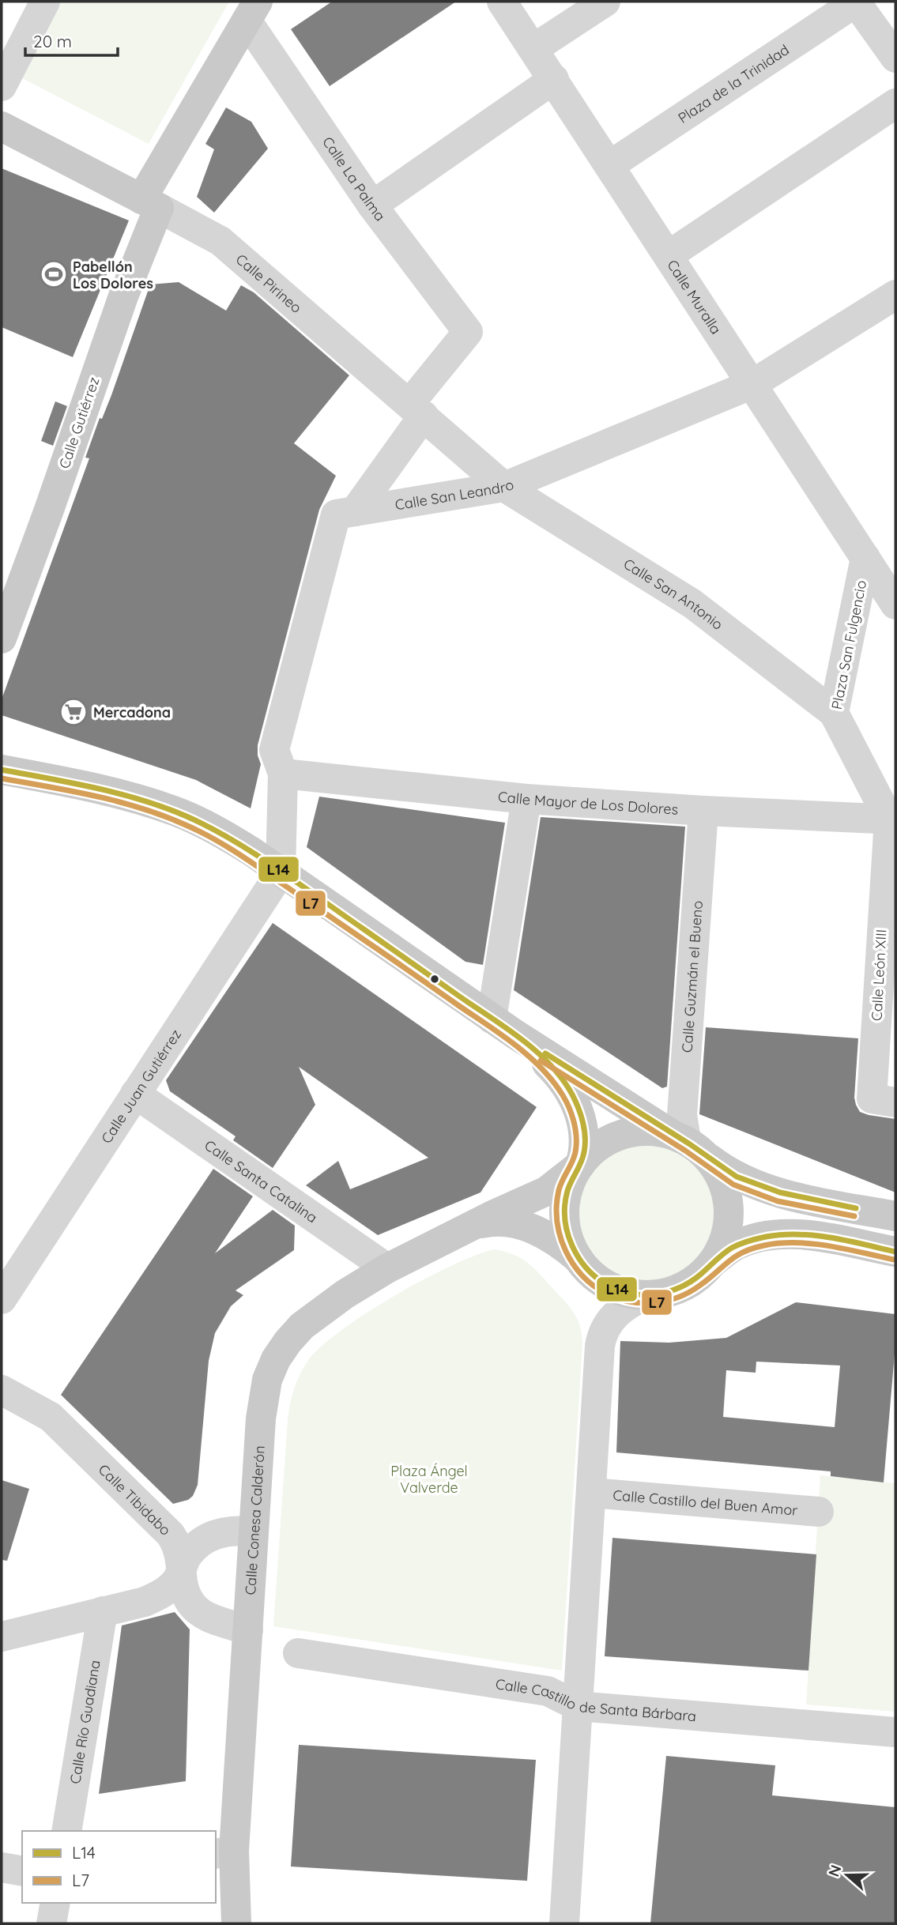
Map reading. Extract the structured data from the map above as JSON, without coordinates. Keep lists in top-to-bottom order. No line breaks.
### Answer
{"streets":{"main road":["Calle Pirineo","Calle Gutiérrez","Calle Conesa Calderón"],"street":["Plaza de la Trinidad","Calle La Palma","Calle Muralla","Calle San Leandro","Calle San Antonio","Plaza San Fulgencio","Calle Mayor de Los Dolores","Calle León XIII","Calle Guzmán el Bueno","Calle Juan Gutiérrez","Calle Santa Catalina","Calle Tibidabo","Calle Castillo del Buen Amor","Calle Castillo de Santa Bárbara","Calle Río Guadiana"]},"crossings":[["Plaza de la Trinidad","Calle Muralla"],["Calle La Palma","Calle Pirineo"],["Calle La Palma","Calle Gutiérrez"],["Calle Pirineo","Calle Gutiérrez"],["Calle Pirineo","Calle San Leandro"],["Calle Pirineo","Calle San Antonio"],["Calle Muralla","Calle San Leandro"],["Calle Muralla","Plaza San Fulgencio"],["Calle San Leandro","Calle San Antonio"],["Calle San Leandro","Calle Mayor de Los Dolores"],["Calle San Leandro","Calle Juan Gutiérrez"],["Calle San Antonio","Plaza San Fulgencio"],["Plaza San Fulgencio","Calle Mayor de Los Dolores"],["Plaza San Fulgencio","Calle León XIII"],["Calle Mayor de Los Dolores","Calle León XIII"],["Calle Mayor de Los Dolores","Calle Guzmán el Bueno"],["Calle Guzmán el Bueno","Calle Conesa Calderón"],["Calle Juan Gutiérrez","Calle Santa Catalina"],["Calle Santa Catalina","Calle Conesa Calderón"],["Calle Tibidabo","Calle Conesa Calderón"]],"parks":["Plaza Ángel Valverde"],"places":{"sports":["Pabellón Los Dolores"],"supermarket":["Mercadona"]},"lines":["transit line L14","transit line L7"],"legend":["L14","L7"],"scale_bar":"20 m","north":"left"}
